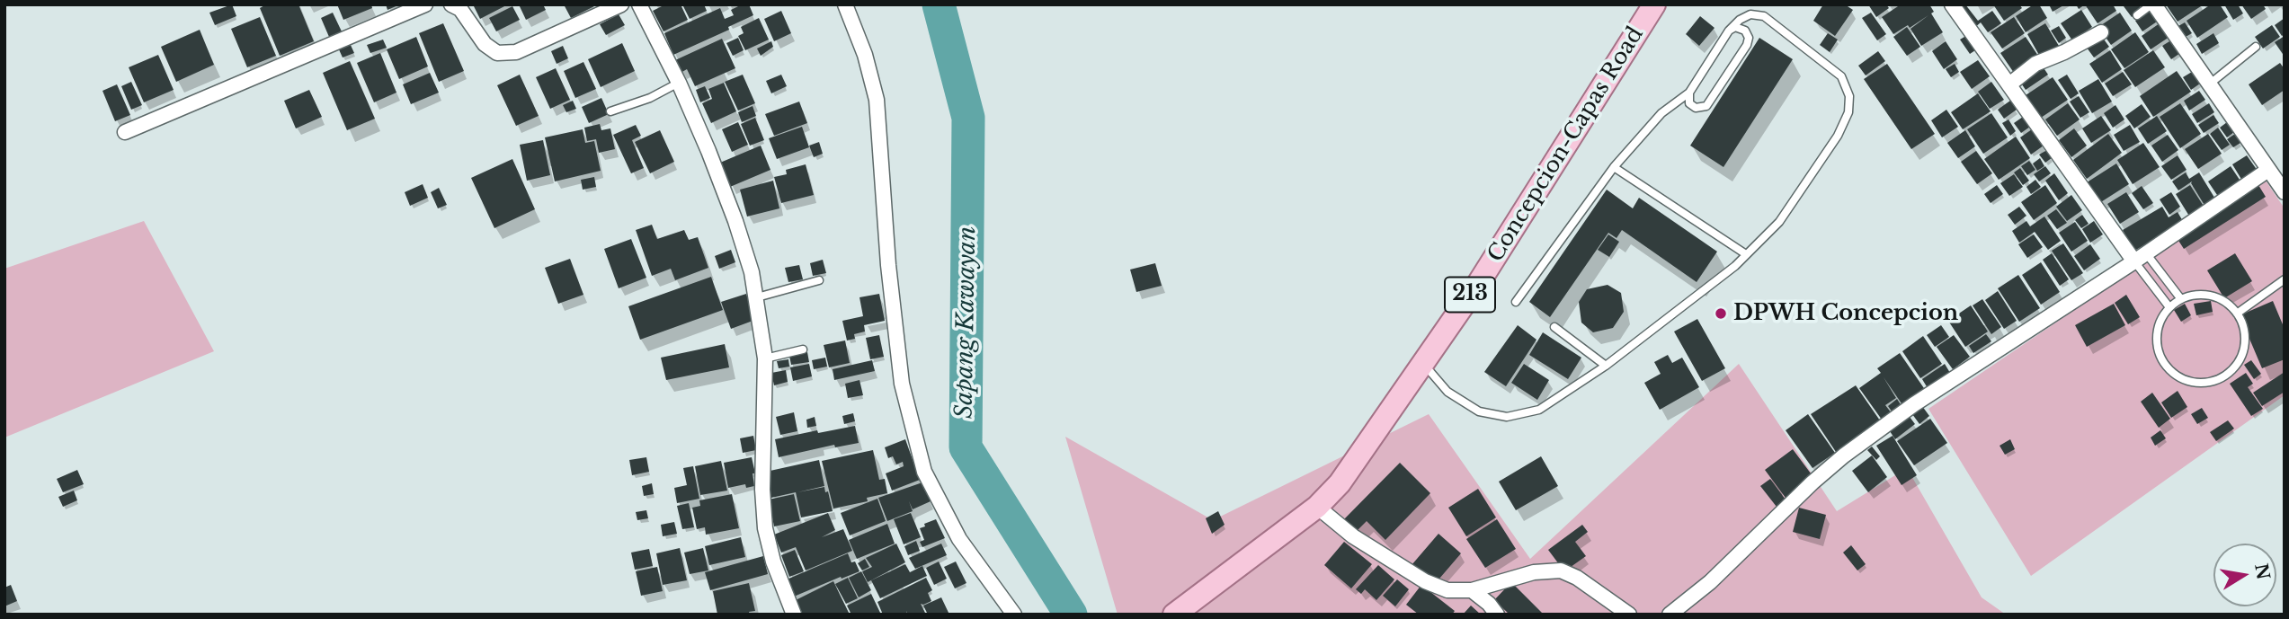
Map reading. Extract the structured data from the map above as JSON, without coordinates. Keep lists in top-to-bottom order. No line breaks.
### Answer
{"streets":{"main road":["Concepcion-Capas Road","213"]},"water":["Sapang Kawayan"],"places":["DPWH Concepcion"],"north":"right"}
